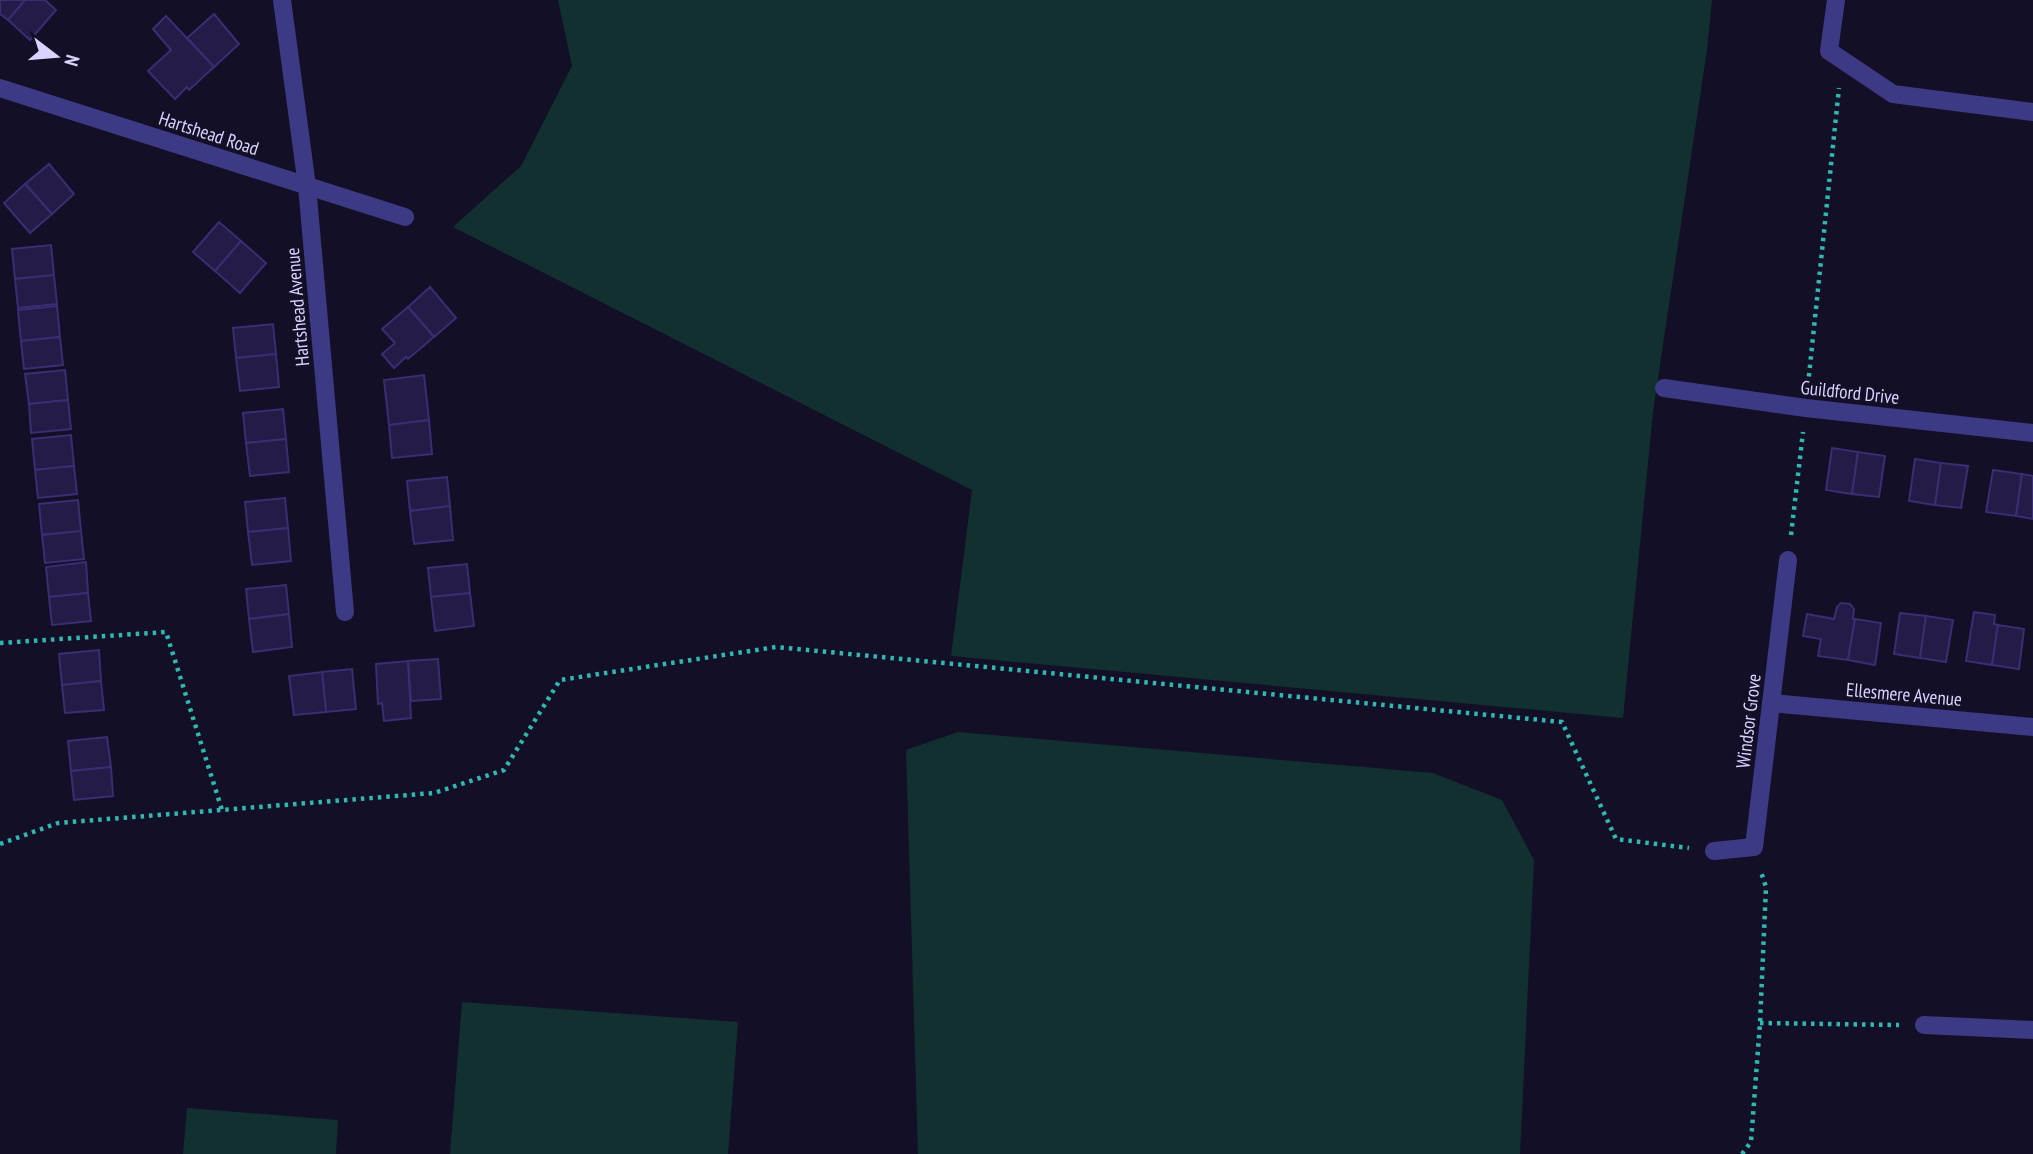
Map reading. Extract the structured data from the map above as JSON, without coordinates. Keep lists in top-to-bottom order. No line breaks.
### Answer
{"streets":{"street":["Hartshead Road","Hartshead Avenue","Guildford Drive","Ellesmere Avenue","Windsor Grove"]},"crossings":[["Hartshead Road","Hartshead Avenue"],["Ellesmere Avenue","Windsor Grove"]],"north":"right"}
